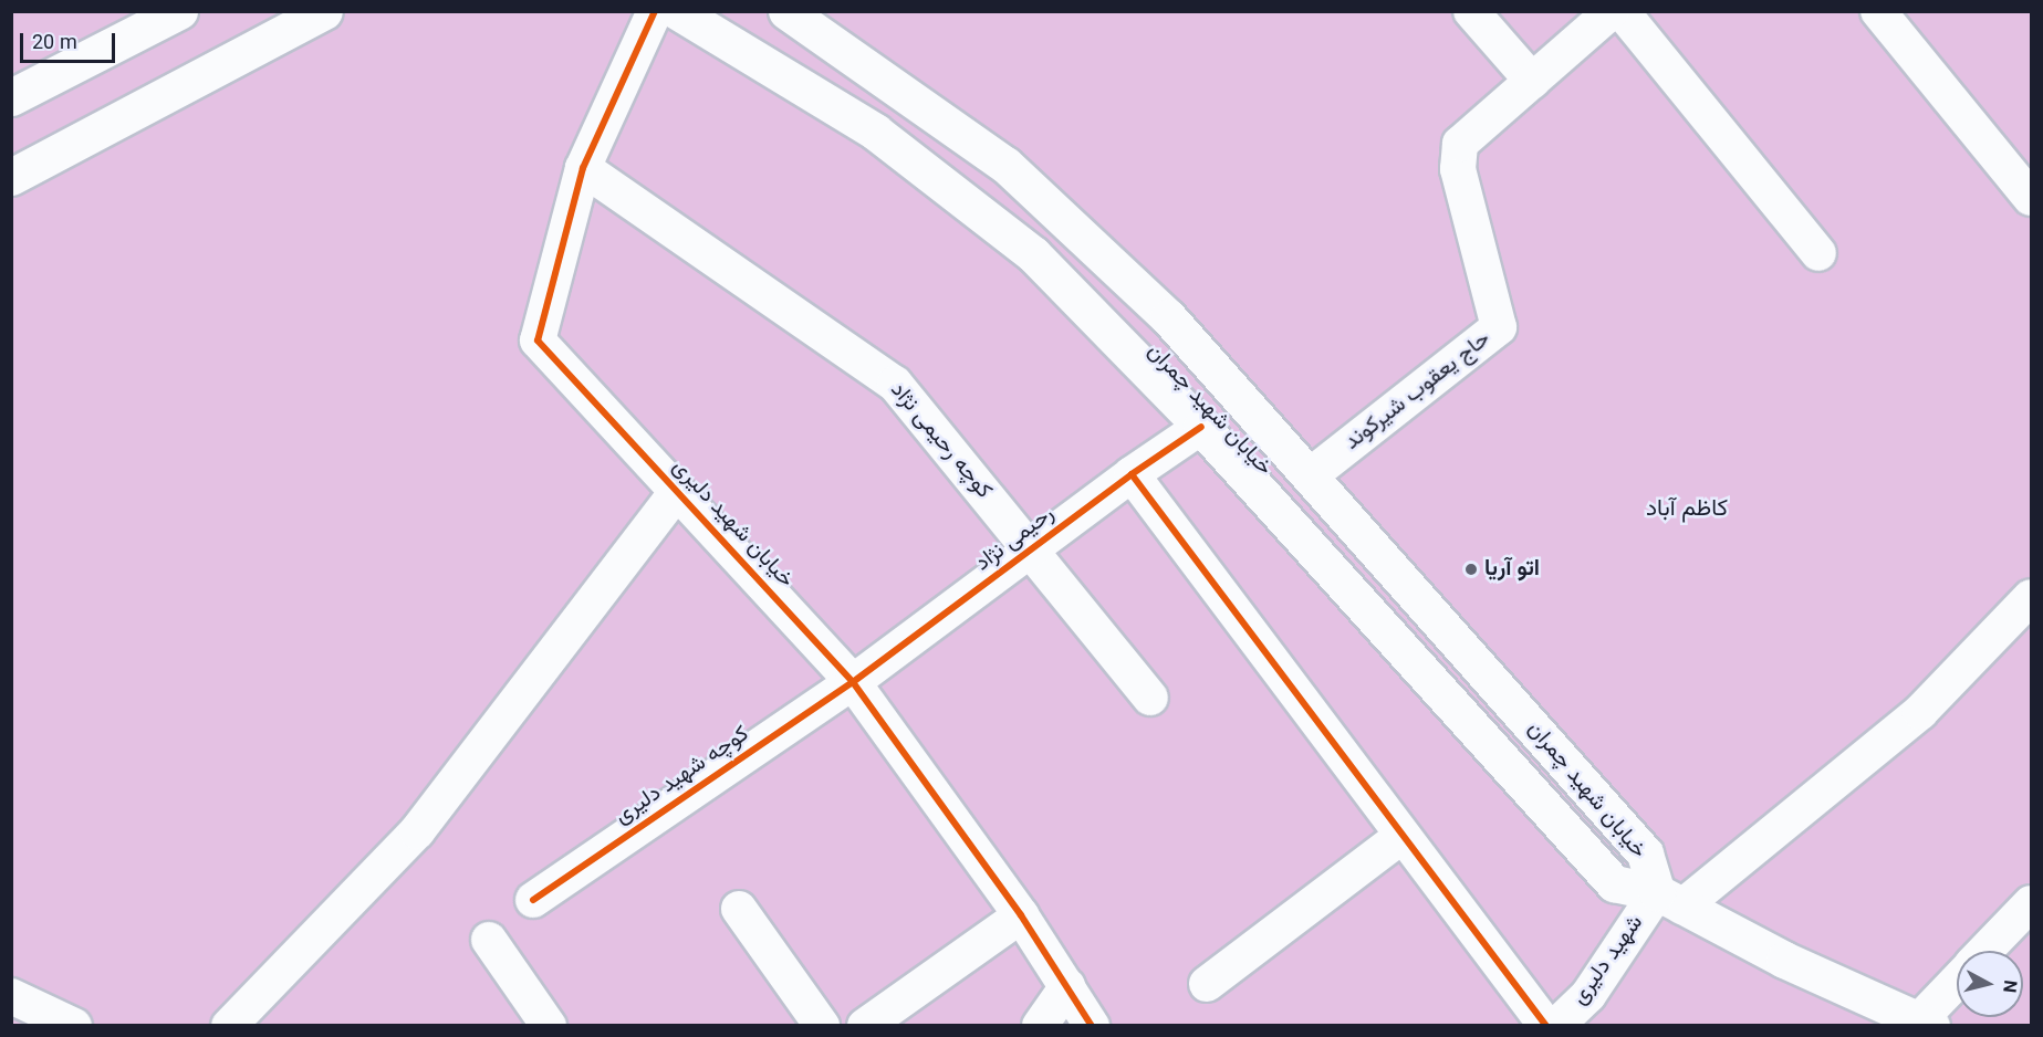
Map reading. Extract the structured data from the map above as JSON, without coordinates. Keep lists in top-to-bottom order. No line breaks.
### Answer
{"streets":{"main road":["خیابان شهید چمران"],"street":["حاج یعقوب شیرکوند","کوچه رحیمی نژاد","خیابان شهید دلیری","رحیمی نژاد","کوچه شهید دلیری","شهید دلیری"]},"crossings":[["حاج یعقوب شیرکوند","خیابان شهید چمران"],["خیابان شهید چمران","رحیمی نژاد"],["خیابان شهید چمران","شهید دلیری"],["کوچه رحیمی نژاد","خیابان شهید دلیری"],["کوچه رحیمی نژاد","رحیمی نژاد"],["خیابان شهید دلیری","رحیمی نژاد"],["خیابان شهید دلیری","کوچه شهید دلیری"],["رحیمی نژاد","کوچه شهید دلیری"]],"districts":["کاظم آباد"],"places":["اتو آریا"],"scale_bar":"20 m","north":"right"}
